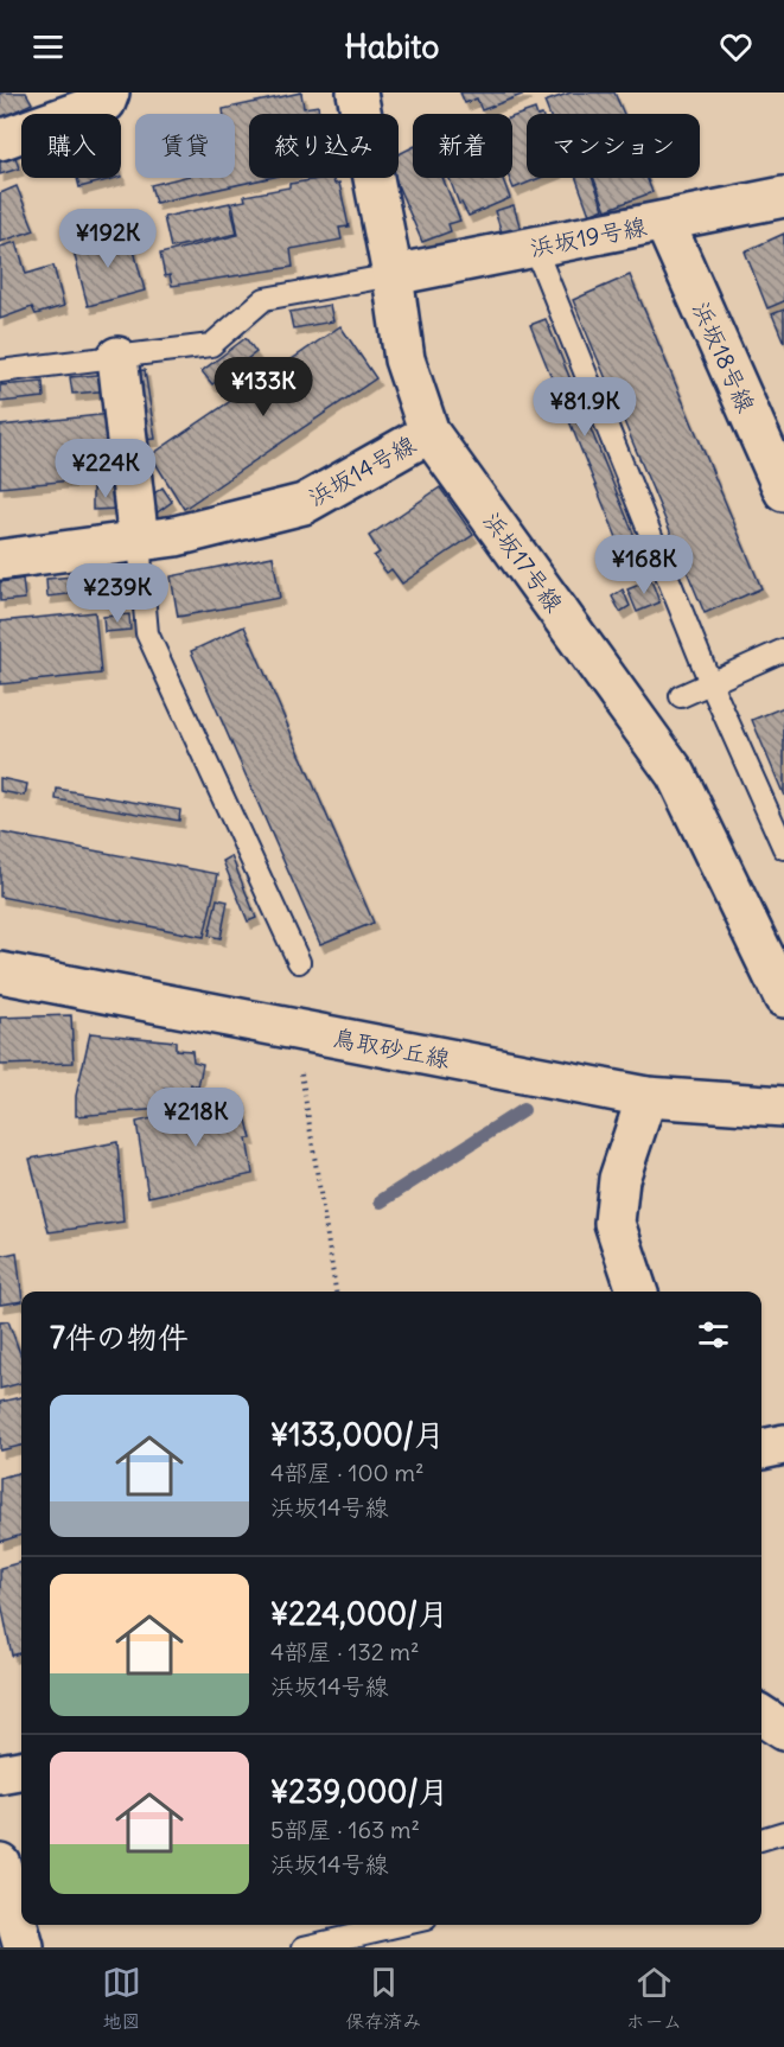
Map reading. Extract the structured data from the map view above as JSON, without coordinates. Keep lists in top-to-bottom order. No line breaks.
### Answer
{"streets":{"street":["浜坂19号線","浜坂18号線","浜坂14号線","浜坂17号線","鳥取砂丘線"]},"crossings":[["浜坂19号線","浜坂18号線"],["浜坂19号線","浜坂17号線"],["浜坂14号線","浜坂17号線"]],"page":{"header":"Habito","chip":["購入","賃貸","絞り込み","新着","マンション"],"price":["¥192K","¥133K","¥81.9K","¥224K","¥168K","¥239K","¥218K"],"heading":"7件の物件","list":[{"name":"¥133,000/月","note":"4部屋 · 100 m² · 浜坂14号線"},{"name":"¥224,000/月","note":"4部屋 · 132 m² · 浜坂14号線"},{"name":"¥239,000/月","note":"5部屋 · 163 m² · 浜坂14号線"}],"tabs":["地図","保存済み","ホーム"]}}
